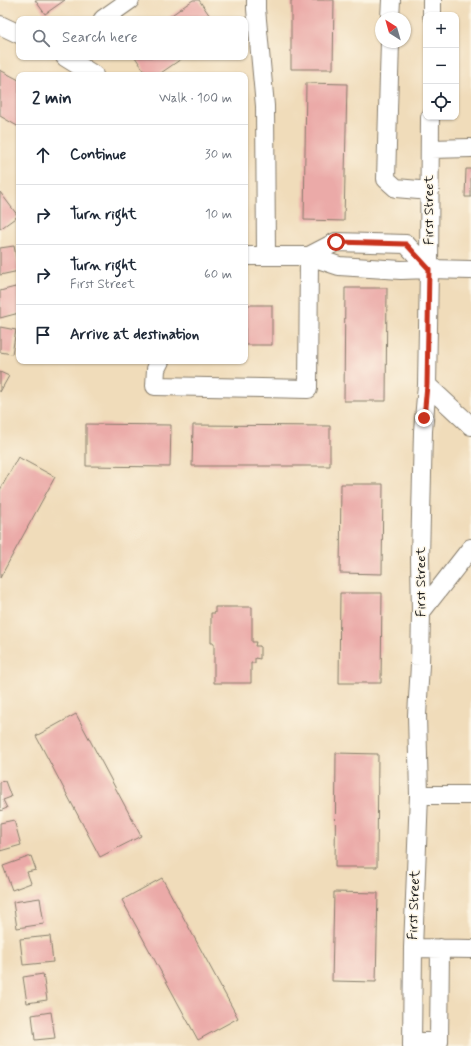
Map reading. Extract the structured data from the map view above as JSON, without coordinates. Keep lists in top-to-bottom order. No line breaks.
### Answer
{"streets":{"lane":["First Street"]},"north":"top left","page":{"map_buttons":["+","−"],"search":"Search here","heading":["2 min","Walk · 100 m"],"list":[["Continue","30 m"],["Turn right","10 m"],["Turn right","First Street","60 m"],"Arrive at destination"]}}
